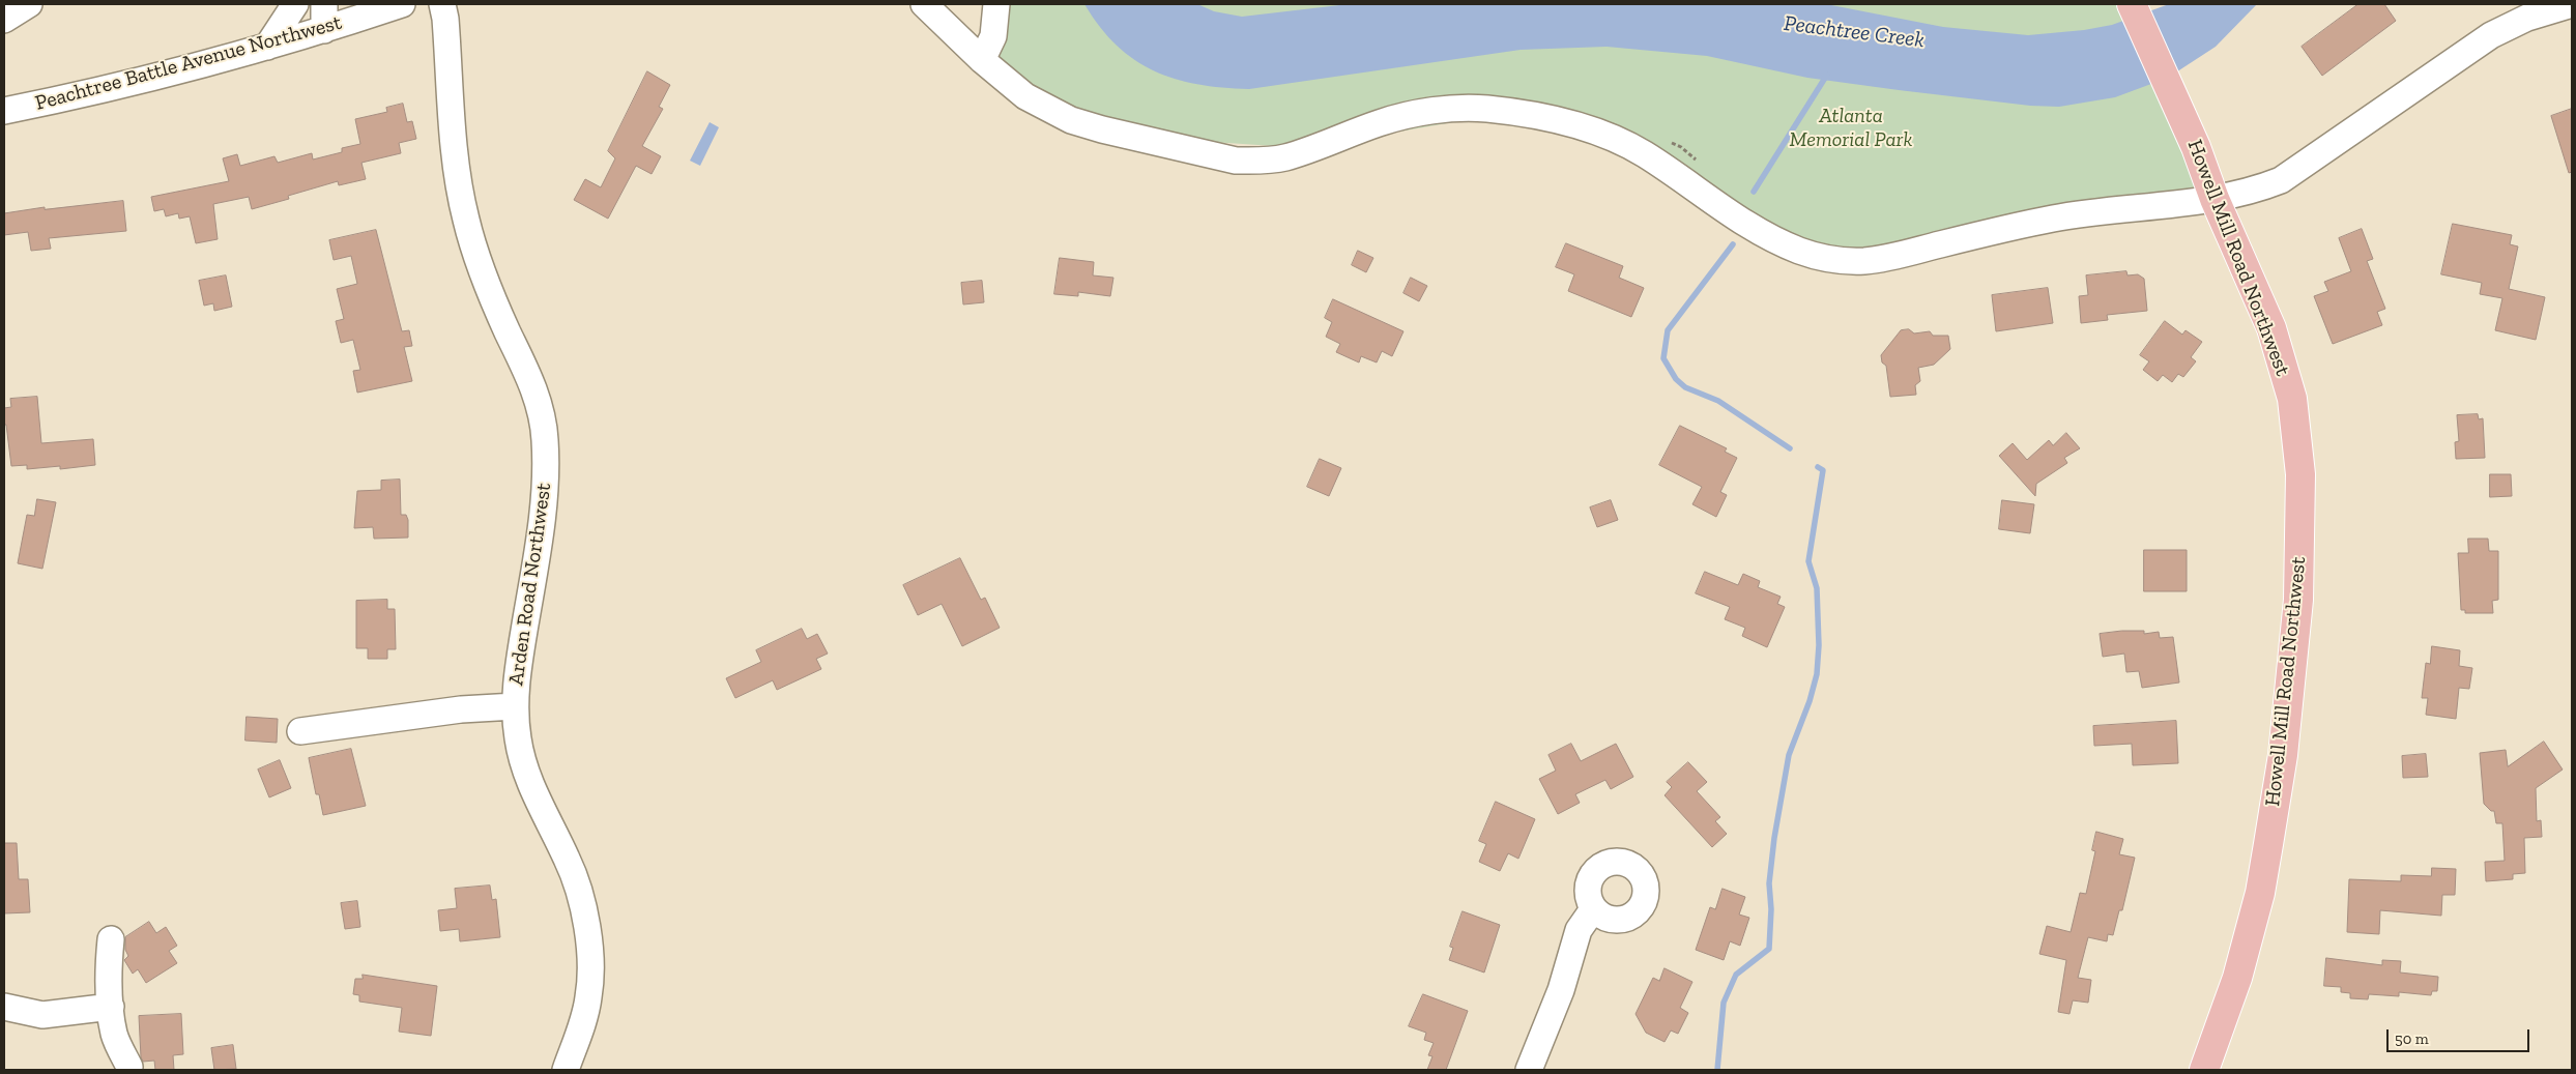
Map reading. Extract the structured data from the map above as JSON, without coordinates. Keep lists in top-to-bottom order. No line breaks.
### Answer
{"streets":{"main road":["Howell Mill Road Northwest"],"street":["Peachtree Battle Avenue Northwest","Arden Road Northwest"]},"water":["Peachtree Creek"],"parks":["Atlanta Memorial Park"],"scale_bar":"50 m"}
